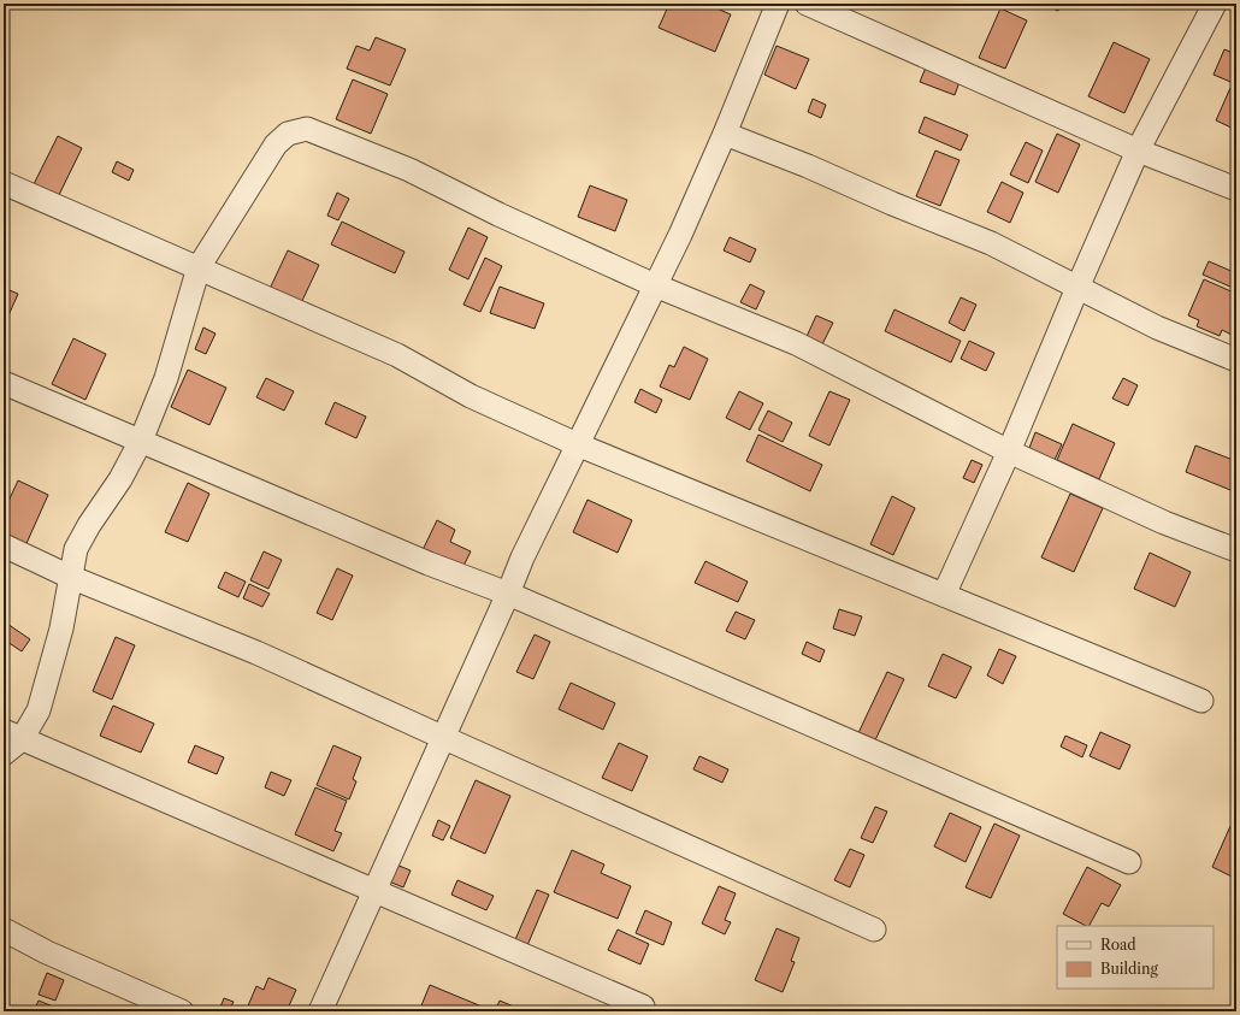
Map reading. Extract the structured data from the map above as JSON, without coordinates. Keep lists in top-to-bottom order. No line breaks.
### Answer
{"legend":["Road","Building"]}
